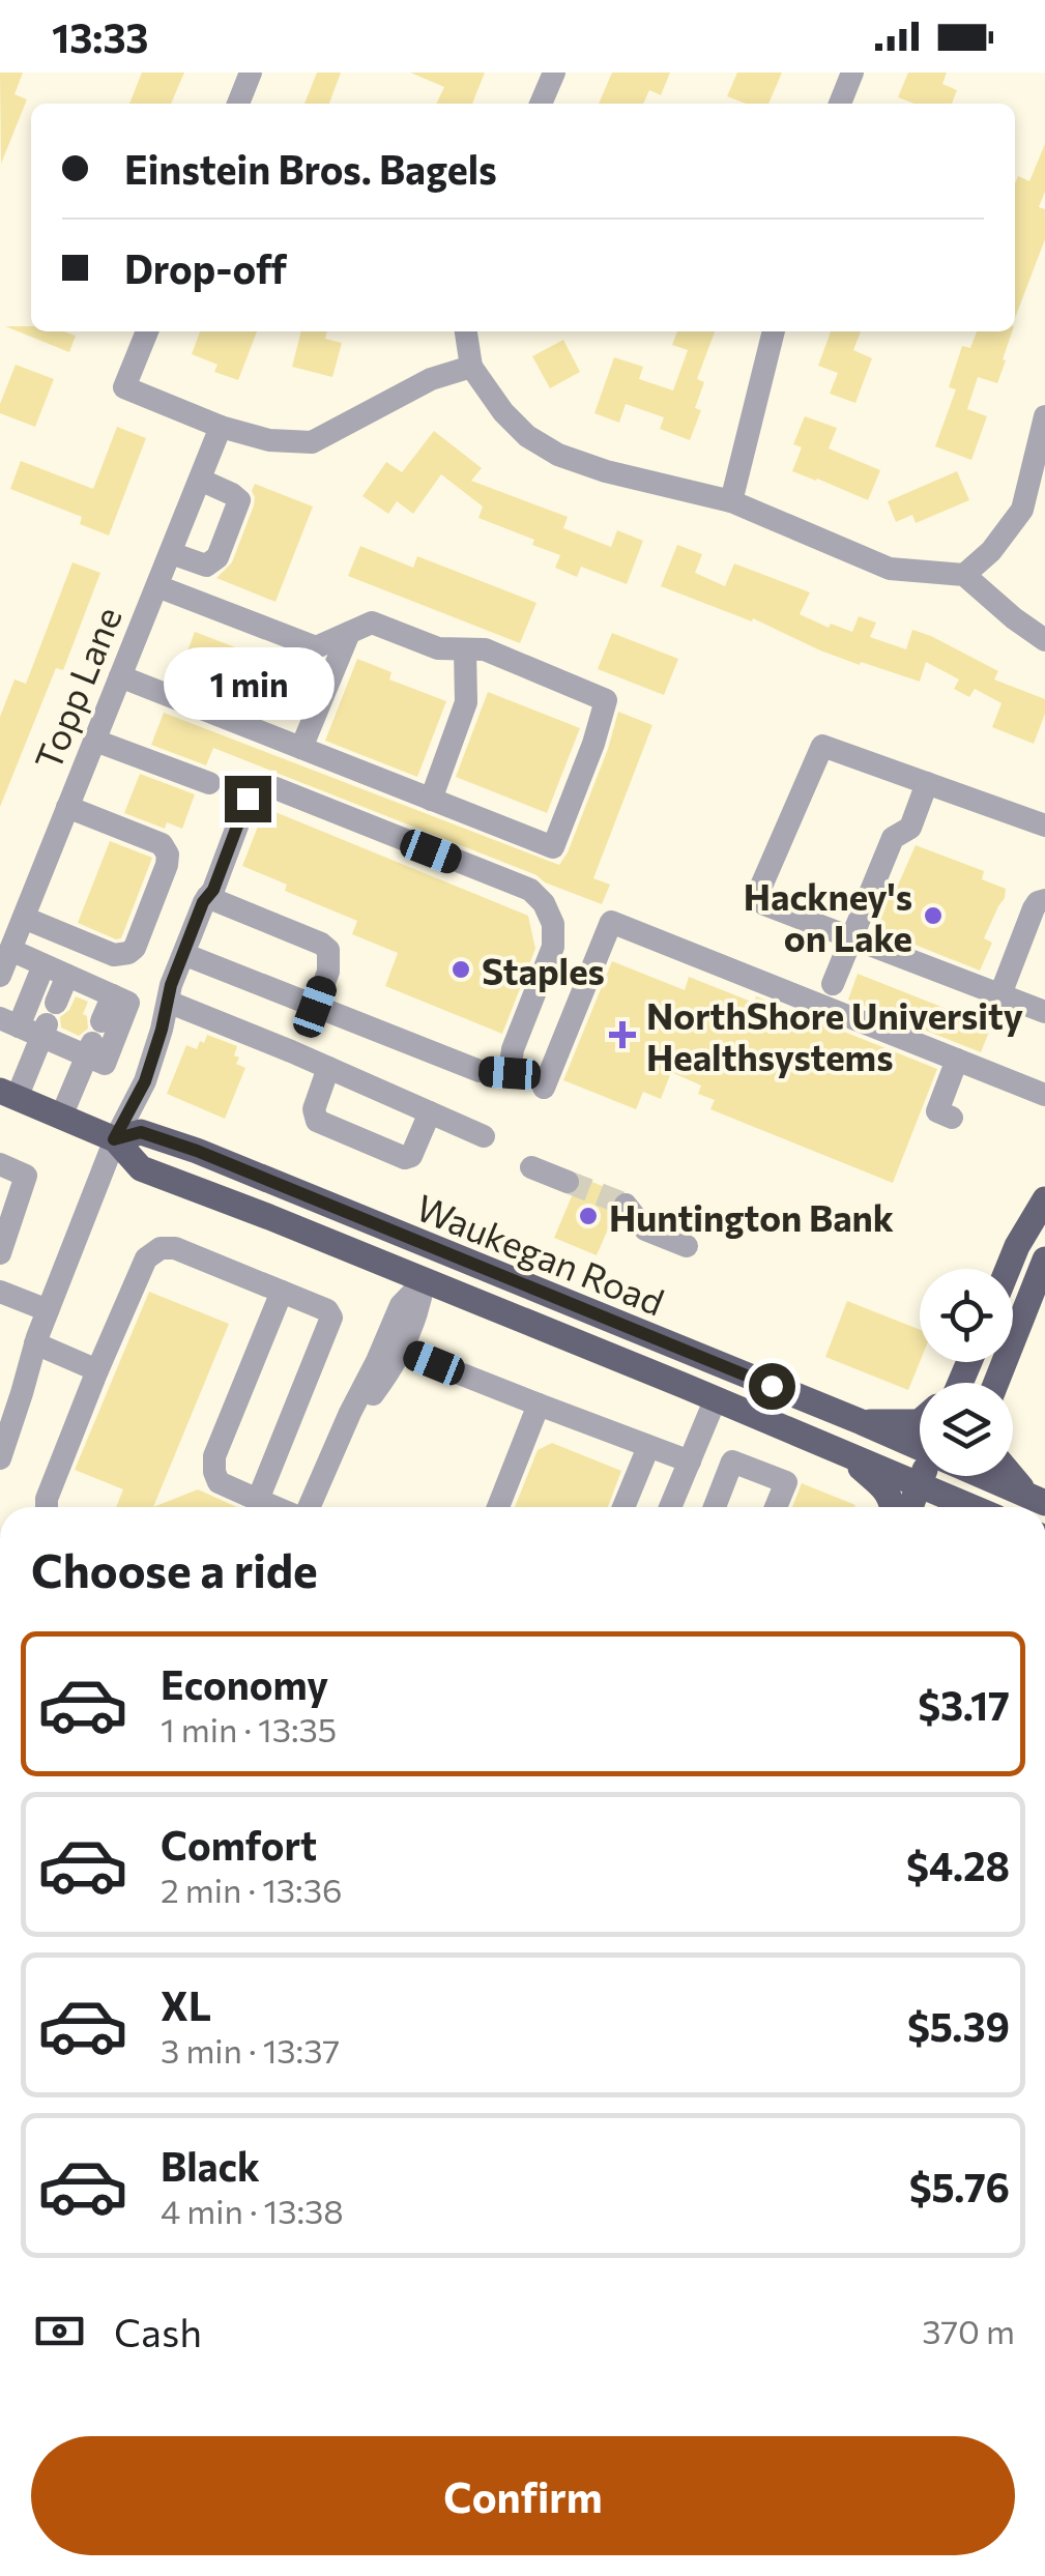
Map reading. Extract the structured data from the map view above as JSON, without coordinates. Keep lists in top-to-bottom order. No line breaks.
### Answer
{"streets":{"main road":["Waukegan Road"],"street":["Topp Lane"]},"places":{"other":["Hackney's on Lake","Staples","Huntington Bank"],"health":["NorthShore University Healthsystems"]},"page":{"status":"13:33","banner":["Einstein Bros. Bagels","Drop-off"],"bubble":"1 min","heading":"Choose a ride","list":[{"name":"Economy","note":"1 min · 13:35","value":"$3.17"},{"name":"Comfort","note":"2 min · 13:36","value":"$4.28"},{"name":"XL","note":"3 min · 13:37","value":"$5.39"},{"name":"Black","note":"4 min · 13:38","value":"$5.76"}],"pay":["Cash","370 m"],"buttons":"Confirm"}}
